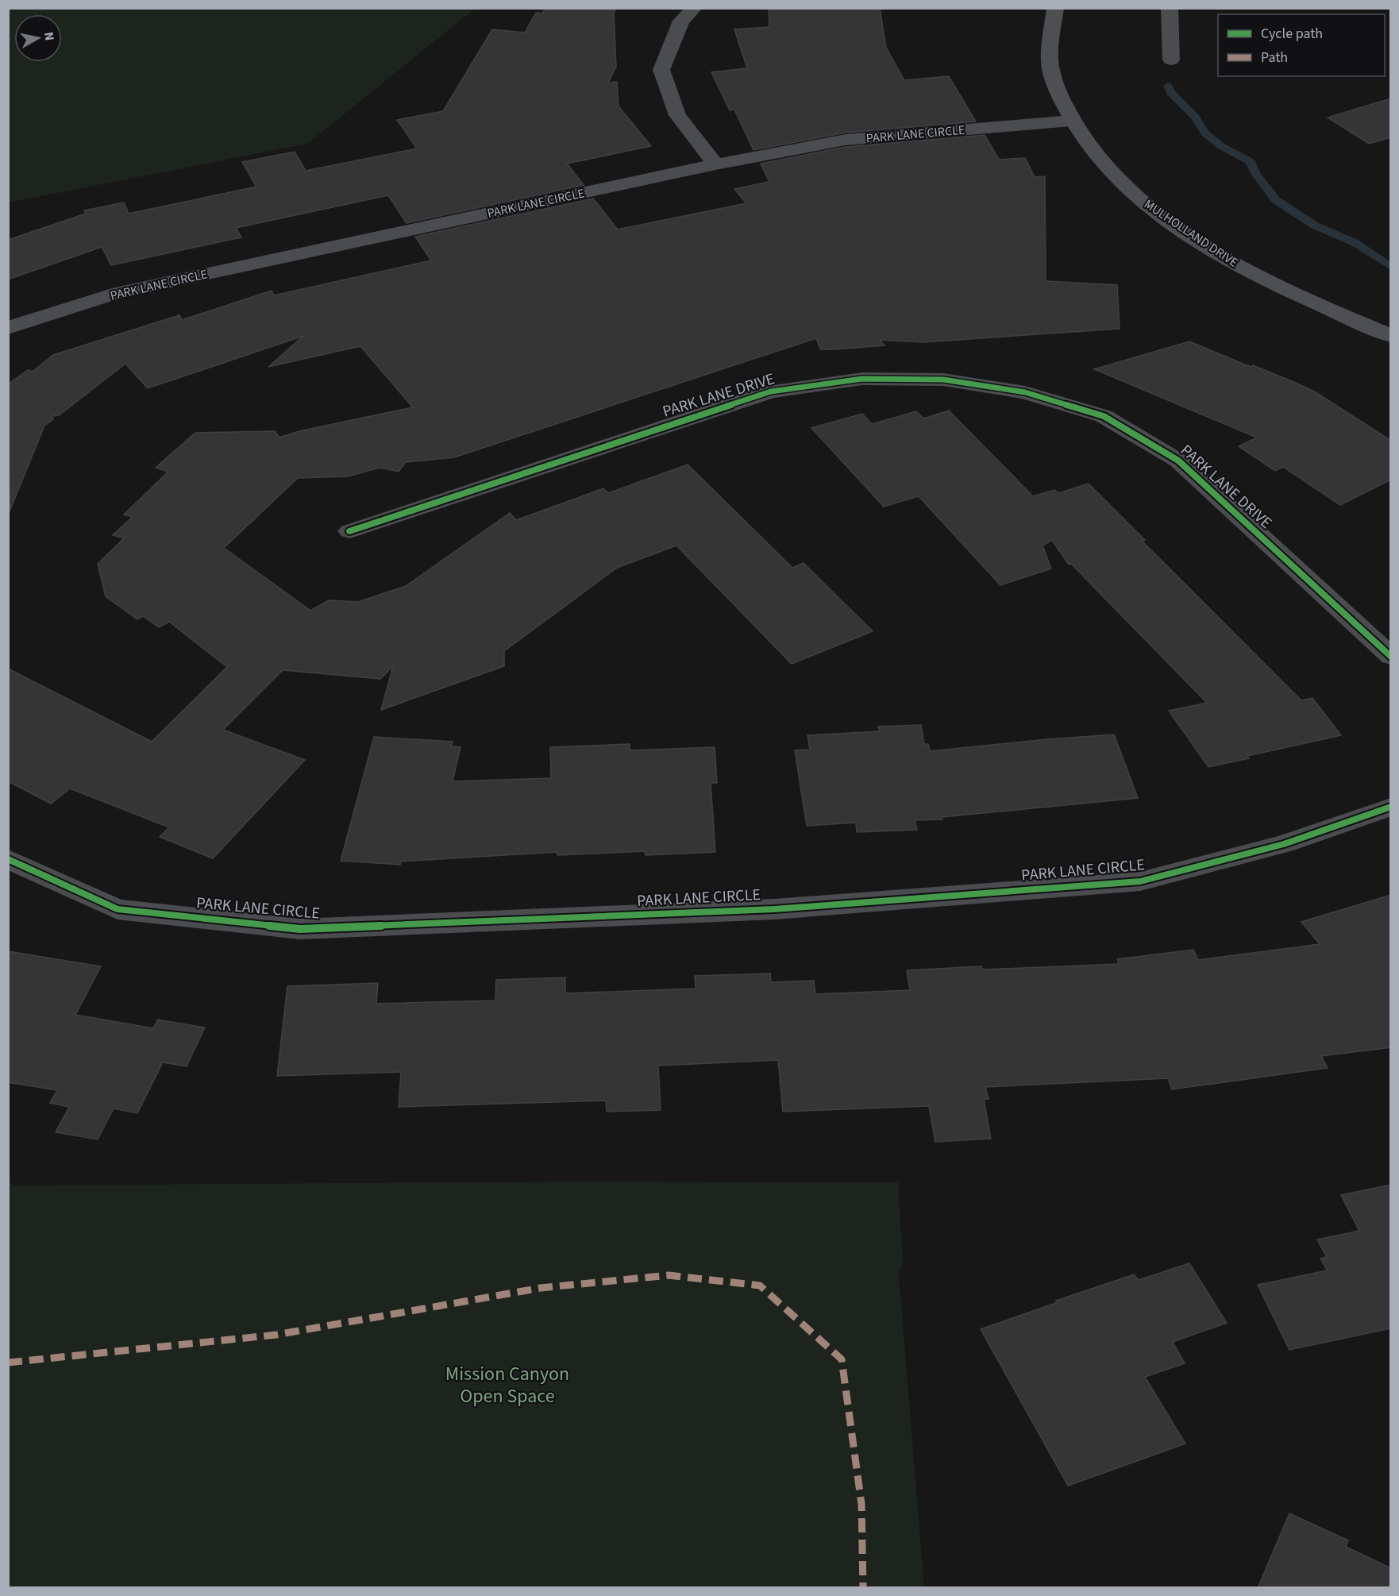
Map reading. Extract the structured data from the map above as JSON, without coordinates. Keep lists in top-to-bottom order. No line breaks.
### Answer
{"streets":{"main road":["MULHOLLAND DRIVE"],"street":["PARK LANE CIRCLE","PARK LANE DRIVE"]},"crossings":[["PARK LANE CIRCLE","MULHOLLAND DRIVE"]],"parks":["Mission Canyon Open Space"],"legend":["Cycle path","Path"],"north":"right"}
